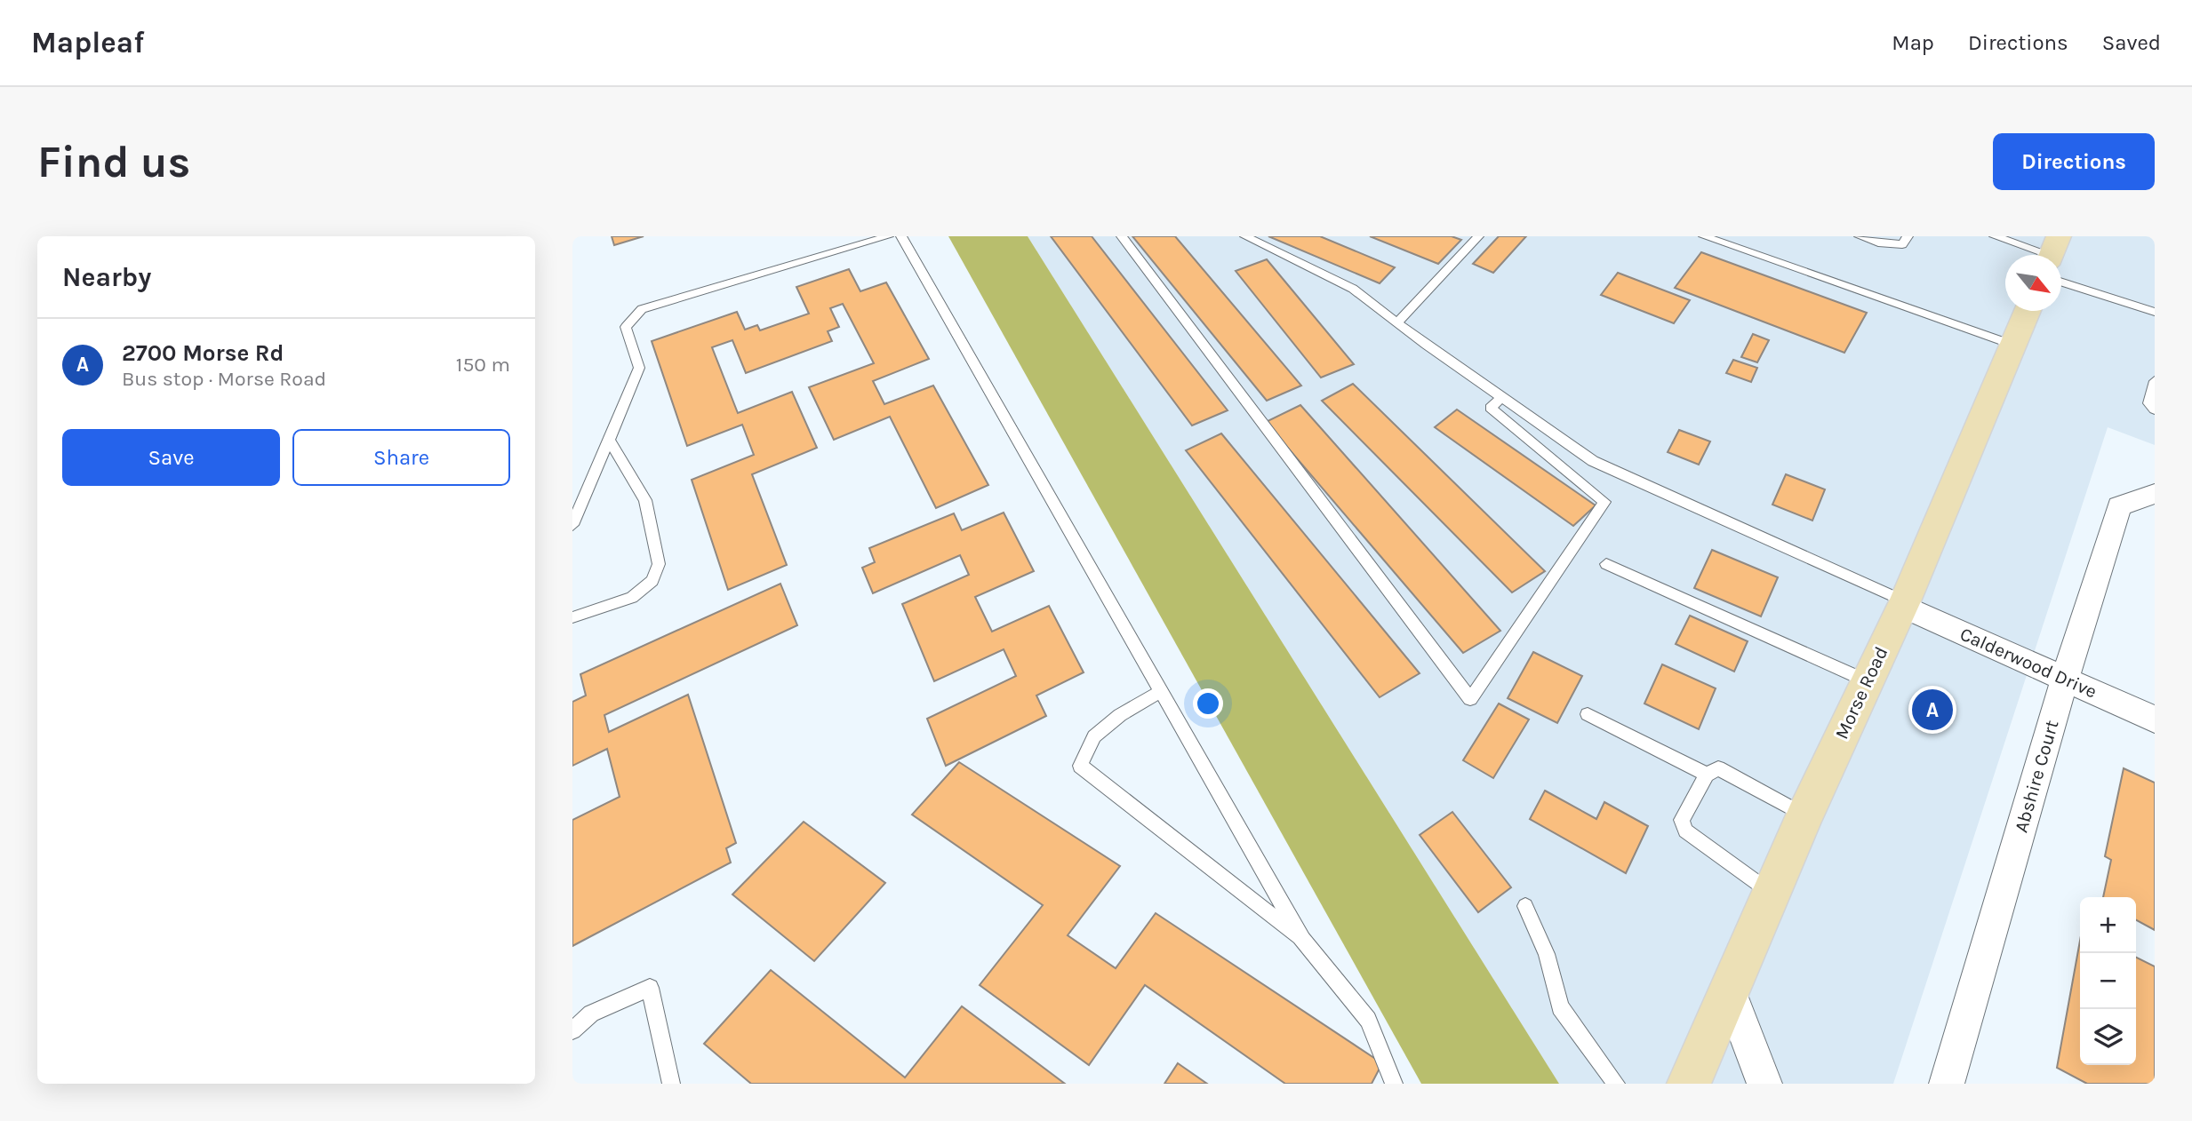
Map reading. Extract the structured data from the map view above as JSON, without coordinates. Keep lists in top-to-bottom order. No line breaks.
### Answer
{"streets":{"main road":["Morse Road"],"street":["Calderwood Drive","Abshire Court"]},"crossings":[["Calderwood Drive","Morse Road"],["Calderwood Drive","Abshire Court"]],"north":"bottom right","page":{"header":"Mapleaf","nav":["Map","Directions","Saved"],"buttons":["Directions",["Save","Share"]],"title":"Find us","heading":"Nearby","list":[{"mark":"A","name":"2700 Morse Rd","note":"Bus stop · Morse Road","value":"150 m"}],"pins":"A","map_buttons":["+","−"]}}
